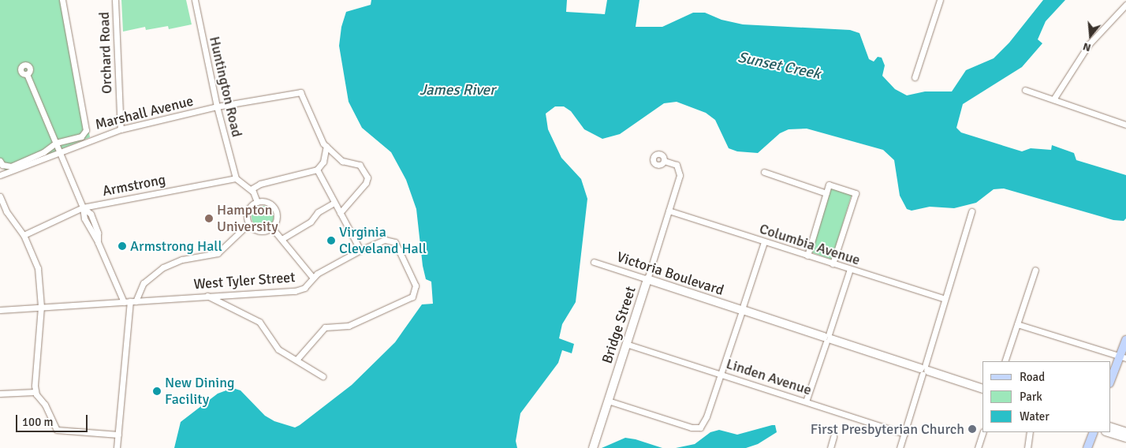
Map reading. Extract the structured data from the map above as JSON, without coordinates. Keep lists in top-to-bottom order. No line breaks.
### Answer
{"streets":{"street":["Orchard Road","Huntington Road","Marshall Avenue","Armstrong","Columbia Avenue","Victoria Boulevard","West Tyler Street","Bridge Street","Linden Avenue"]},"crossings":[["Orchard Road","Marshall Avenue"],["Huntington Road","Marshall Avenue"],["Huntington Road","Armstrong"],["Columbia Avenue","Bridge Street"],["Victoria Boulevard","Bridge Street"],["Bridge Street","Linden Avenue"]],"water":["Sunset Creek","James River"],"places":["Hampton University","Virginia Cleveland Hall","Armstrong Hall","New Dining Facility","First Presbyterian Church"],"legend":["Road","Park","Water"],"scale_bar":"100 m","north":"bottom"}
